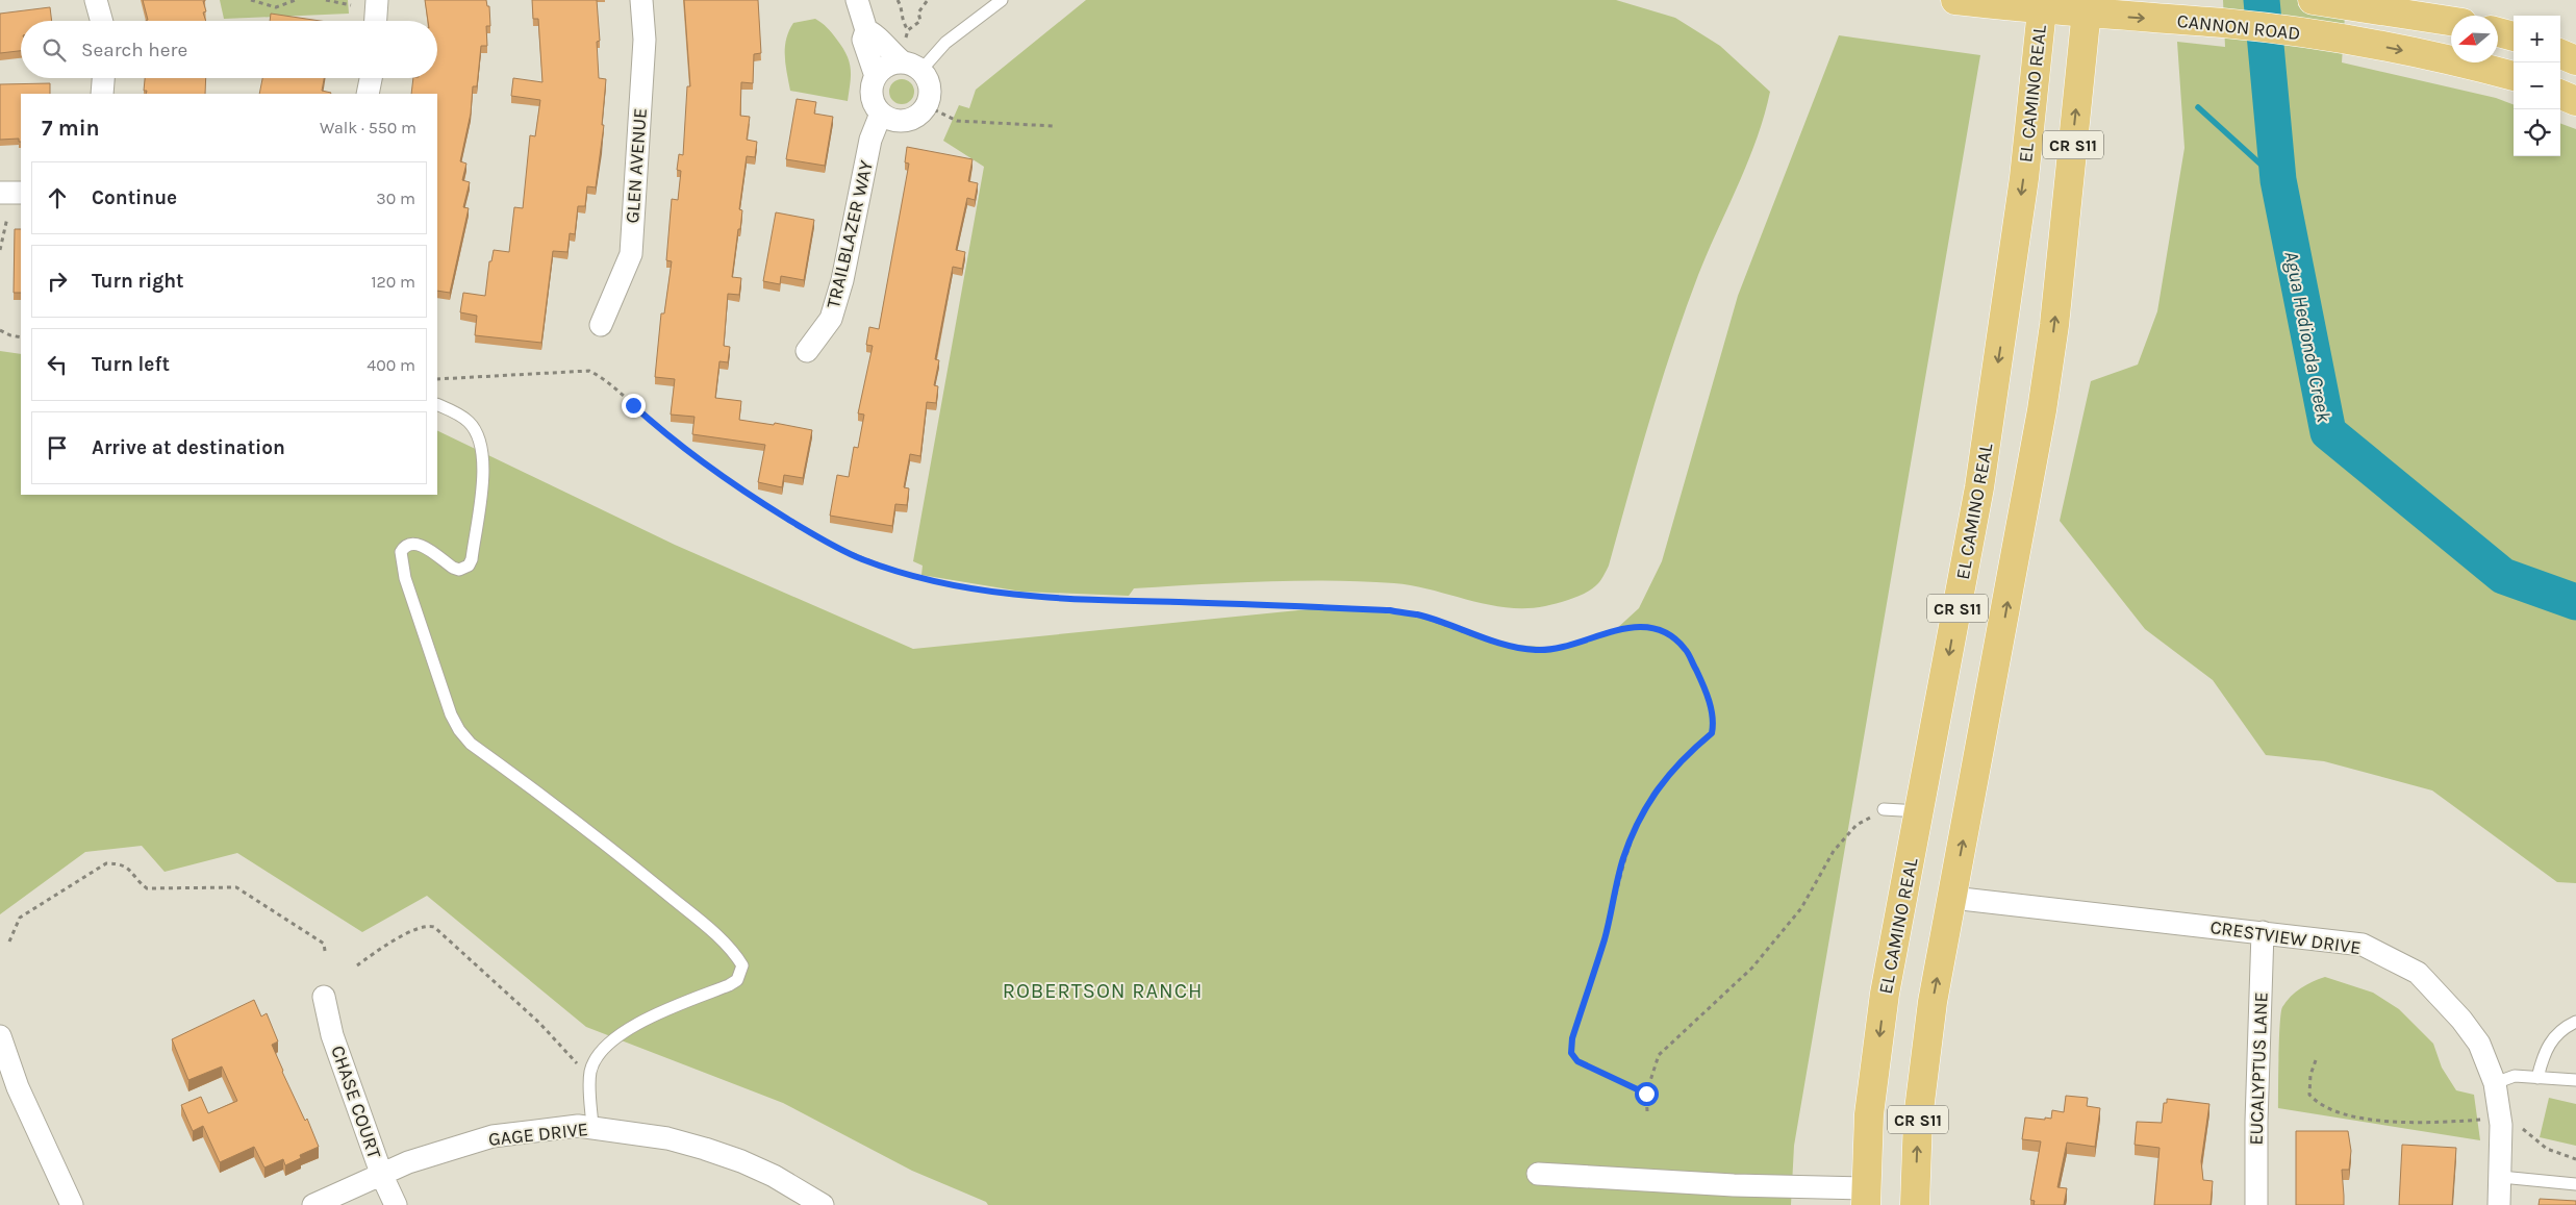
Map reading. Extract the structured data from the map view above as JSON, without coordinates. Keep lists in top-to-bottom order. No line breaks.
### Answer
{"streets":{"main road":["CANNON ROAD","EL CAMINO REAL","CR S11"],"street":["GLEN AVENUE","TRAILBLAZER WAY","CRESTVIEW DRIVE","EUCALYPTUS LANE","CHASE COURT","GAGE DRIVE"]},"crossings":[["CANNON ROAD","EL CAMINO REAL"],["CANNON ROAD","CR S11"],["CR S11","CRESTVIEW DRIVE"],["CRESTVIEW DRIVE","EUCALYPTUS LANE"],["CHASE COURT","GAGE DRIVE"]],"districts":["ROBERTSON RANCH"],"water":["Agua Hedionda Creek"],"north":"left","page":{"map_buttons":["+","−"],"search":"Search here","heading":["7 min","Walk · 550 m"],"list":[["Continue","30 m"],["Turn right","120 m"],["Turn left","400 m"],"Arrive at destination"]}}
